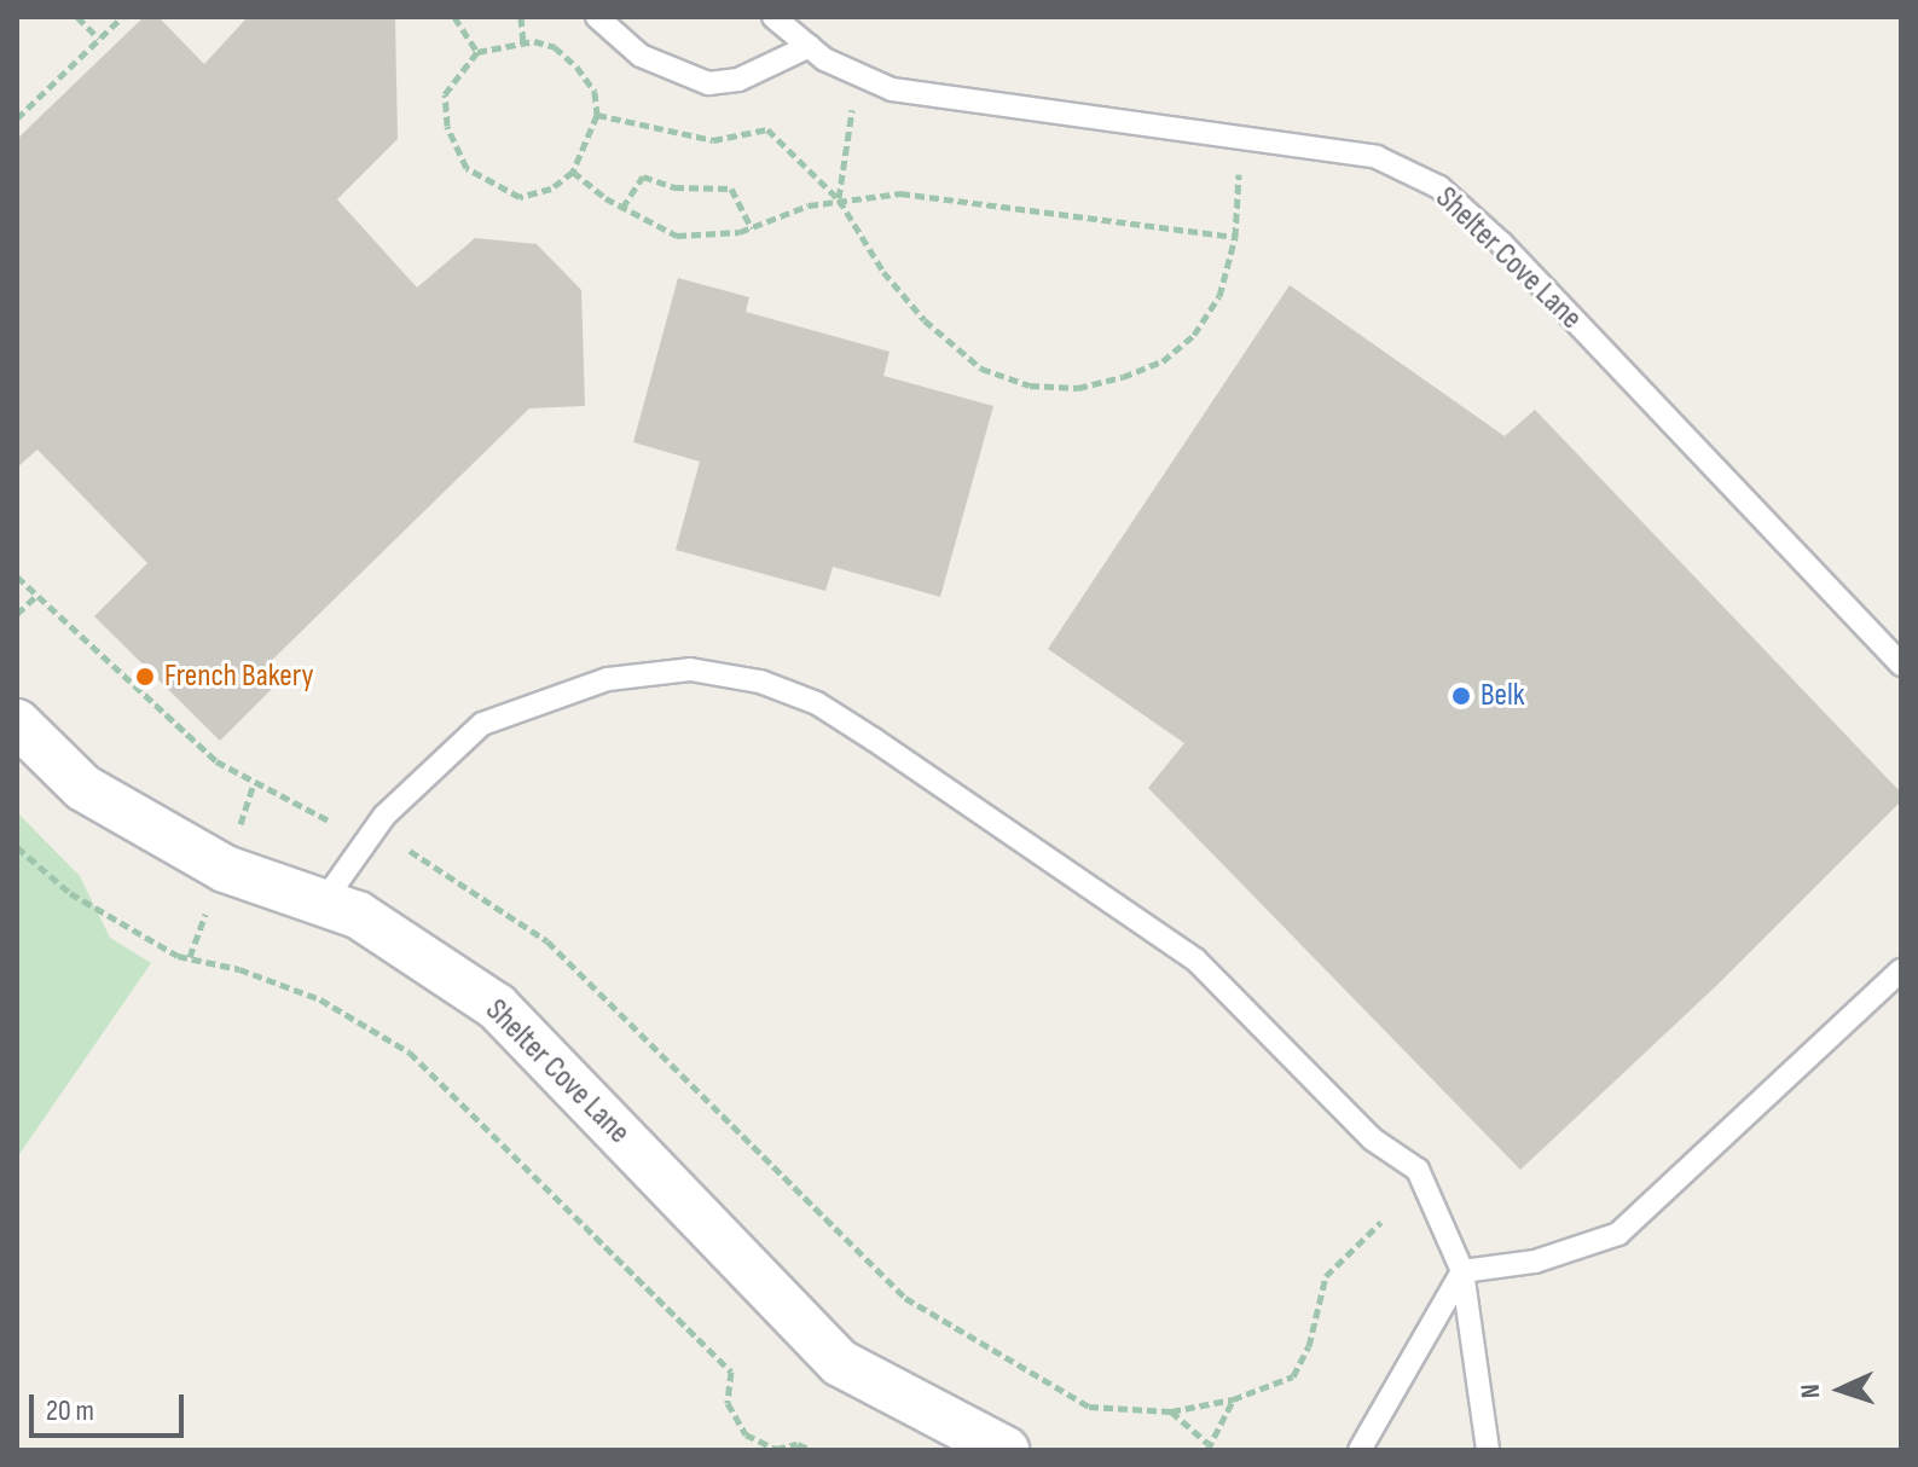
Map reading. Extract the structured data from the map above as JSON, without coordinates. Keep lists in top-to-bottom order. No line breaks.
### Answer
{"streets":{"street":["Shelter Cove Lane"]},"places":["French Bakery","Belk"],"scale_bar":"20 m","north":"left"}
